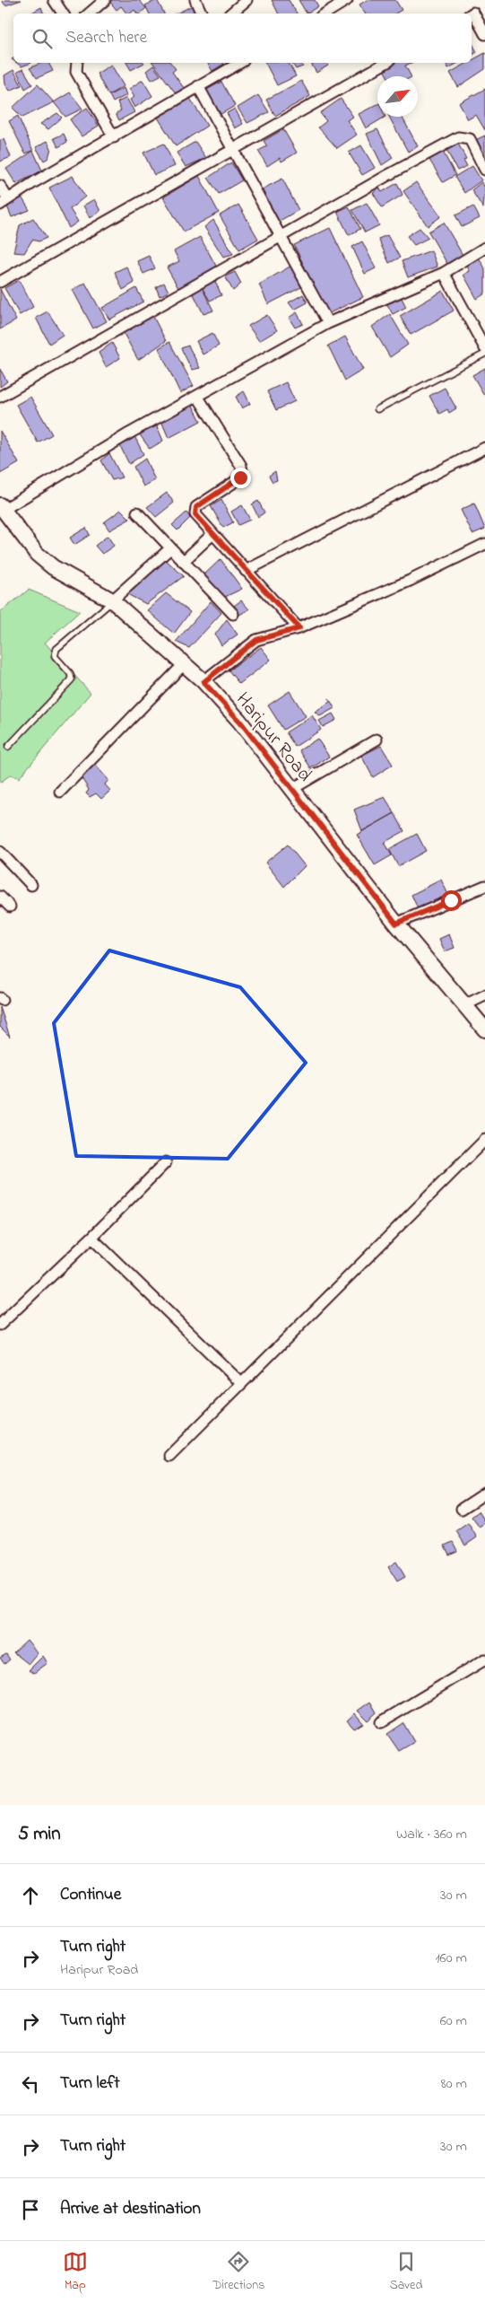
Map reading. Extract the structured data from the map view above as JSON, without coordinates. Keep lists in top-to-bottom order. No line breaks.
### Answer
{"streets":{"street":["Haripur Road"]},"north":"top right","page":{"search":"Search here","heading":["5 min","Walk · 360 m"],"list":[["Continue","30 m"],["Turn right","Haripur Road","160 m"],["Turn right","60 m"],["Turn left","80 m"],["Turn right","30 m"],"Arrive at destination"],"nav":["Map","Directions","Saved"]}}
